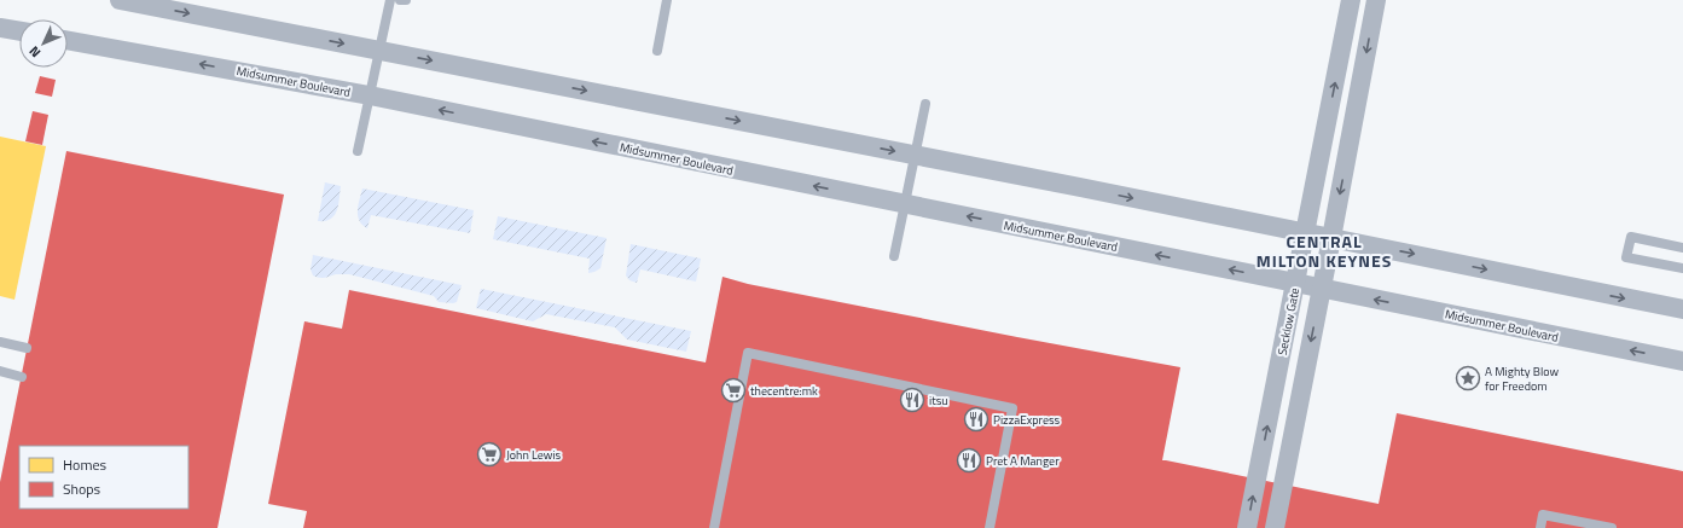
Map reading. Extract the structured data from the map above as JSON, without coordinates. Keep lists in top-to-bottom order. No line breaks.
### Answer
{"streets":{"street":["Midsummer Boulevard","Secklow Gate"]},"crossings":[["Midsummer Boulevard","Secklow Gate"]],"districts":["CENTRAL MILTON KEYNES"],"places":{"place":["A Mighty Blow for Freedom"],"supermarket":["thecentre:mk","John Lewis"],"restaurant":["itsu","PizzaExpress","Pret A Manger"]},"legend":["Homes","Shops"],"north":"bottom left"}
